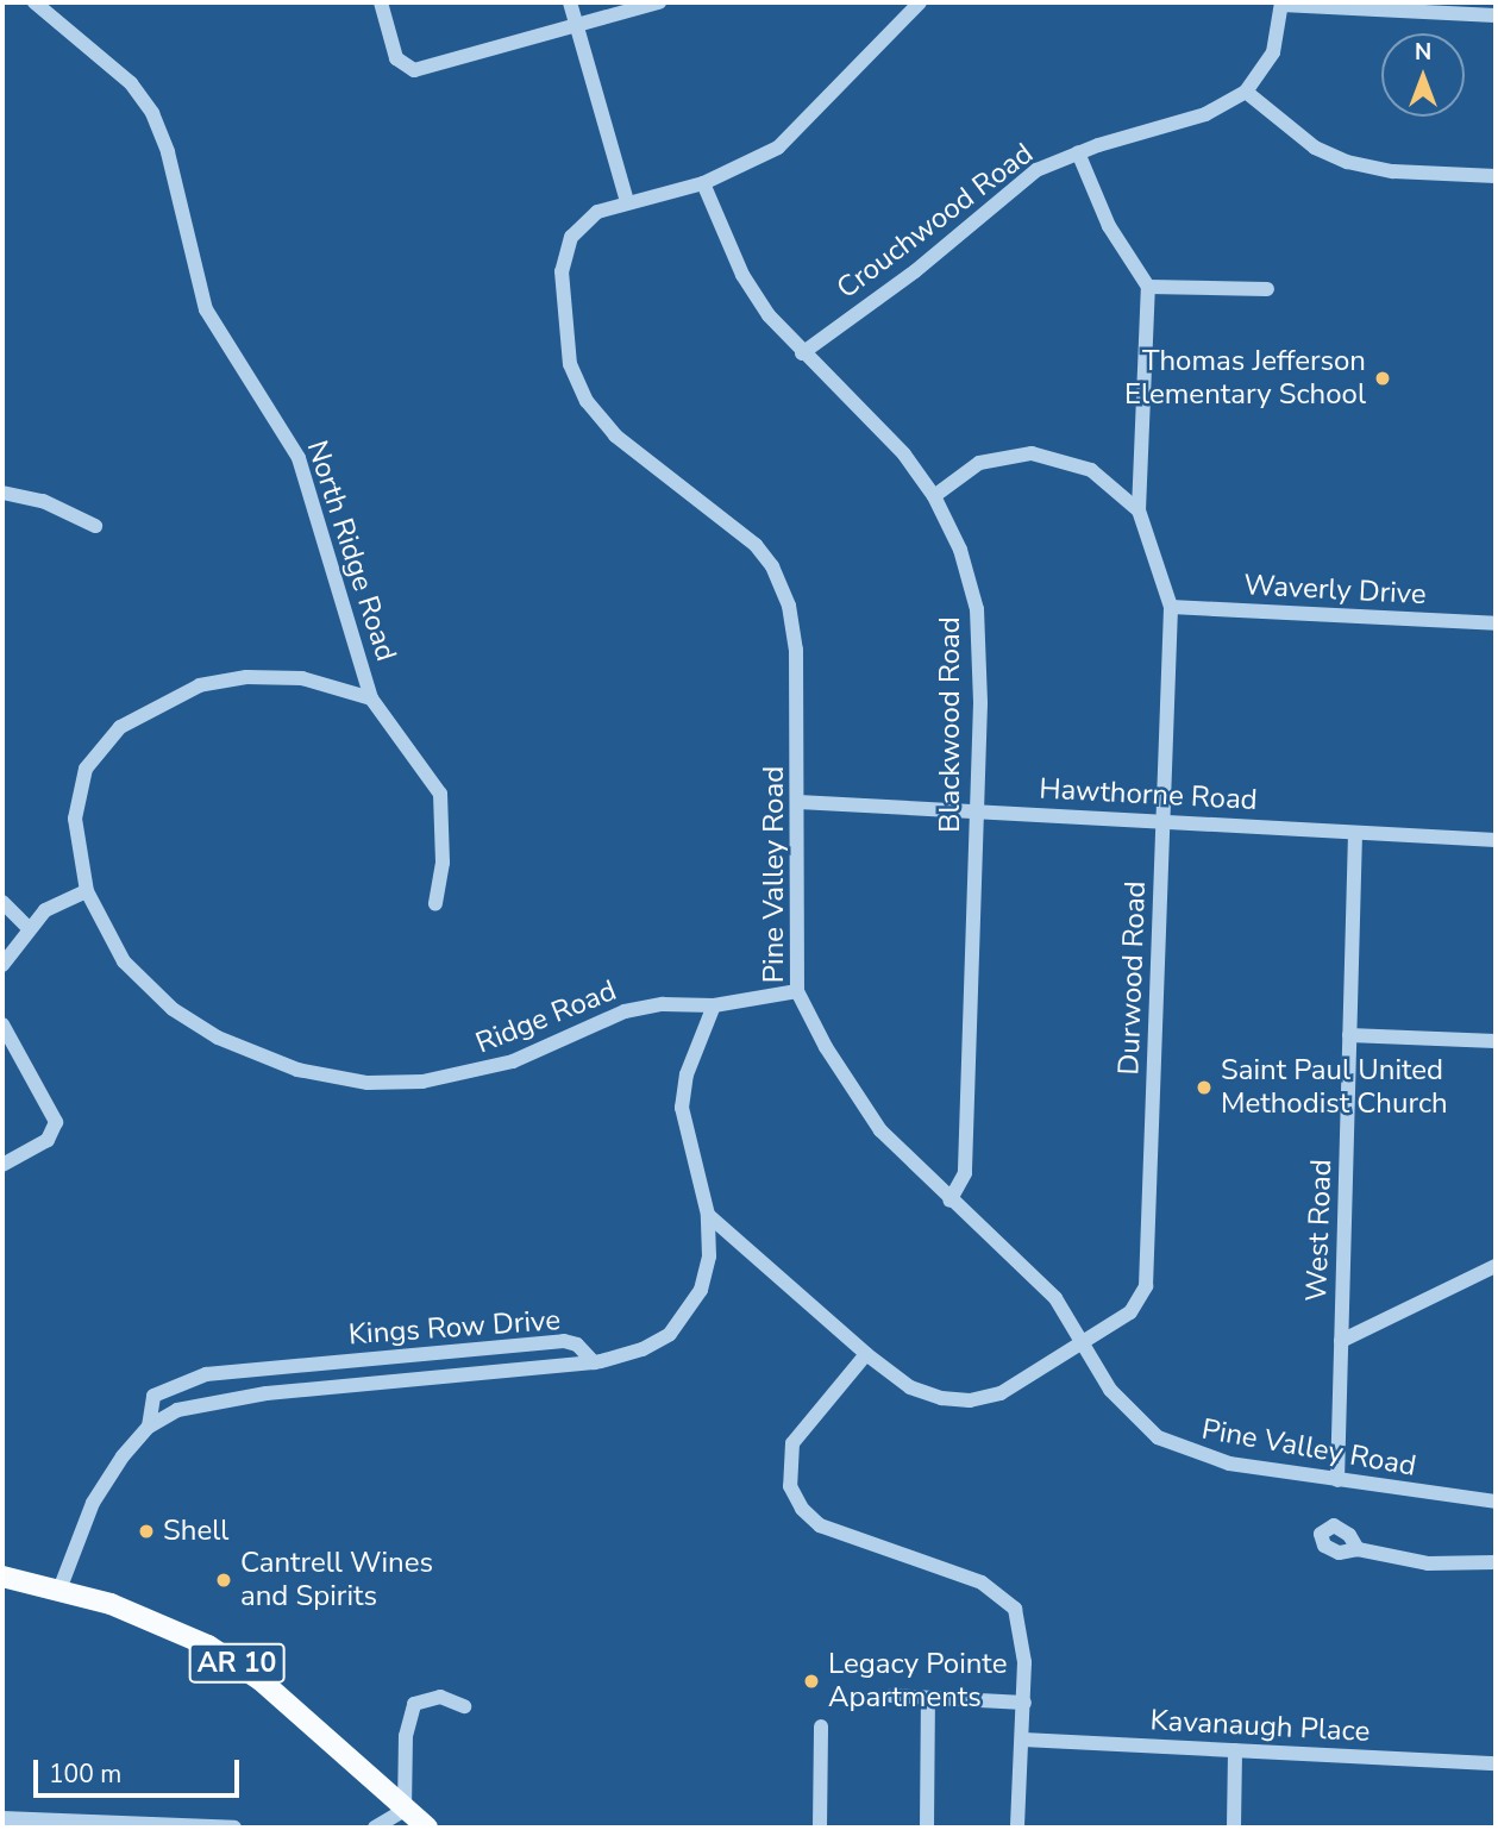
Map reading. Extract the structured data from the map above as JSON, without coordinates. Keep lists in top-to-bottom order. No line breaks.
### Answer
{"streets":{"main road":["AR 10"],"street":["Crouchwood Road","North Ridge Road","Waverly Drive","Blackwood Road","Hawthorne Road","Pine Valley Road","Durwood Road","Ridge Road","West Road","Kings Row Drive","Kavanaugh Place"]},"crossings":[["Crouchwood Road","Blackwood Road"],["North Ridge Road","Ridge Road"],["Waverly Drive","Durwood Road"],["Blackwood Road","Hawthorne Road"],["Blackwood Road","Pine Valley Road"],["Hawthorne Road","Pine Valley Road"],["Hawthorne Road","Durwood Road"],["Hawthorne Road","West Road"],["Pine Valley Road","Durwood Road"],["Pine Valley Road","Ridge Road"],["Pine Valley Road","West Road"],["Durwood Road","Kings Row Drive"],["Ridge Road","Kings Row Drive"],["Kings Row Drive","AR 10"]],"places":["Thomas Jefferson Elementary School","Saint Paul United Methodist Church","Shell","Cantrell Wines and Spirits","Legacy Pointe Apartments"],"scale_bar":"100 m","north":"top"}
